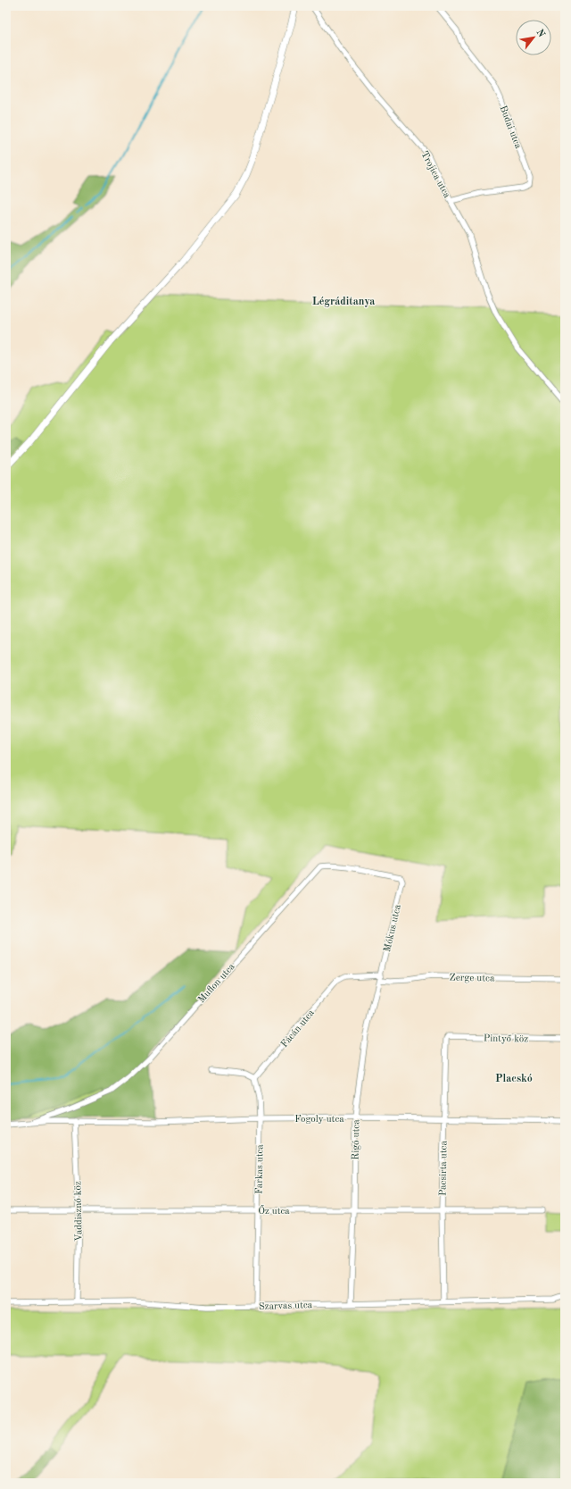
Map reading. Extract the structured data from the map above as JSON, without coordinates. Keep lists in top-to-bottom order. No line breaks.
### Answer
{"streets":{"street":["Budai utca","Trojica utca","Mókus utca","Zerge utca","Muflon utca","Fácán utca","Pintyő köz","Fogoly utca","Rigó utca","Pacsirta utca","Farkas utca","Őz utca","Vaddisznó köz","Szarvas utca"]},"crossings":[["Budai utca","Trojica utca"],["Mókus utca","Zerge utca"],["Mókus utca","Muflon utca"],["Mókus utca","Fácán utca"],["Mókus utca","Rigó utca"],["Zerge utca","Fácán utca"],["Zerge utca","Rigó utca"],["Muflon utca","Fogoly utca"],["Muflon utca","Vaddisznó köz"],["Fácán utca","Rigó utca"],["Pintyő köz","Pacsirta utca"],["Fogoly utca","Rigó utca"],["Fogoly utca","Pacsirta utca"],["Fogoly utca","Farkas utca"],["Fogoly utca","Vaddisznó köz"],["Rigó utca","Őz utca"],["Rigó utca","Szarvas utca"],["Pacsirta utca","Őz utca"],["Pacsirta utca","Szarvas utca"],["Farkas utca","Őz utca"],["Farkas utca","Szarvas utca"],["Őz utca","Vaddisznó köz"],["Vaddisznó köz","Szarvas utca"]],"districts":["Légráditanya","Placskó"],"north":"top right"}
